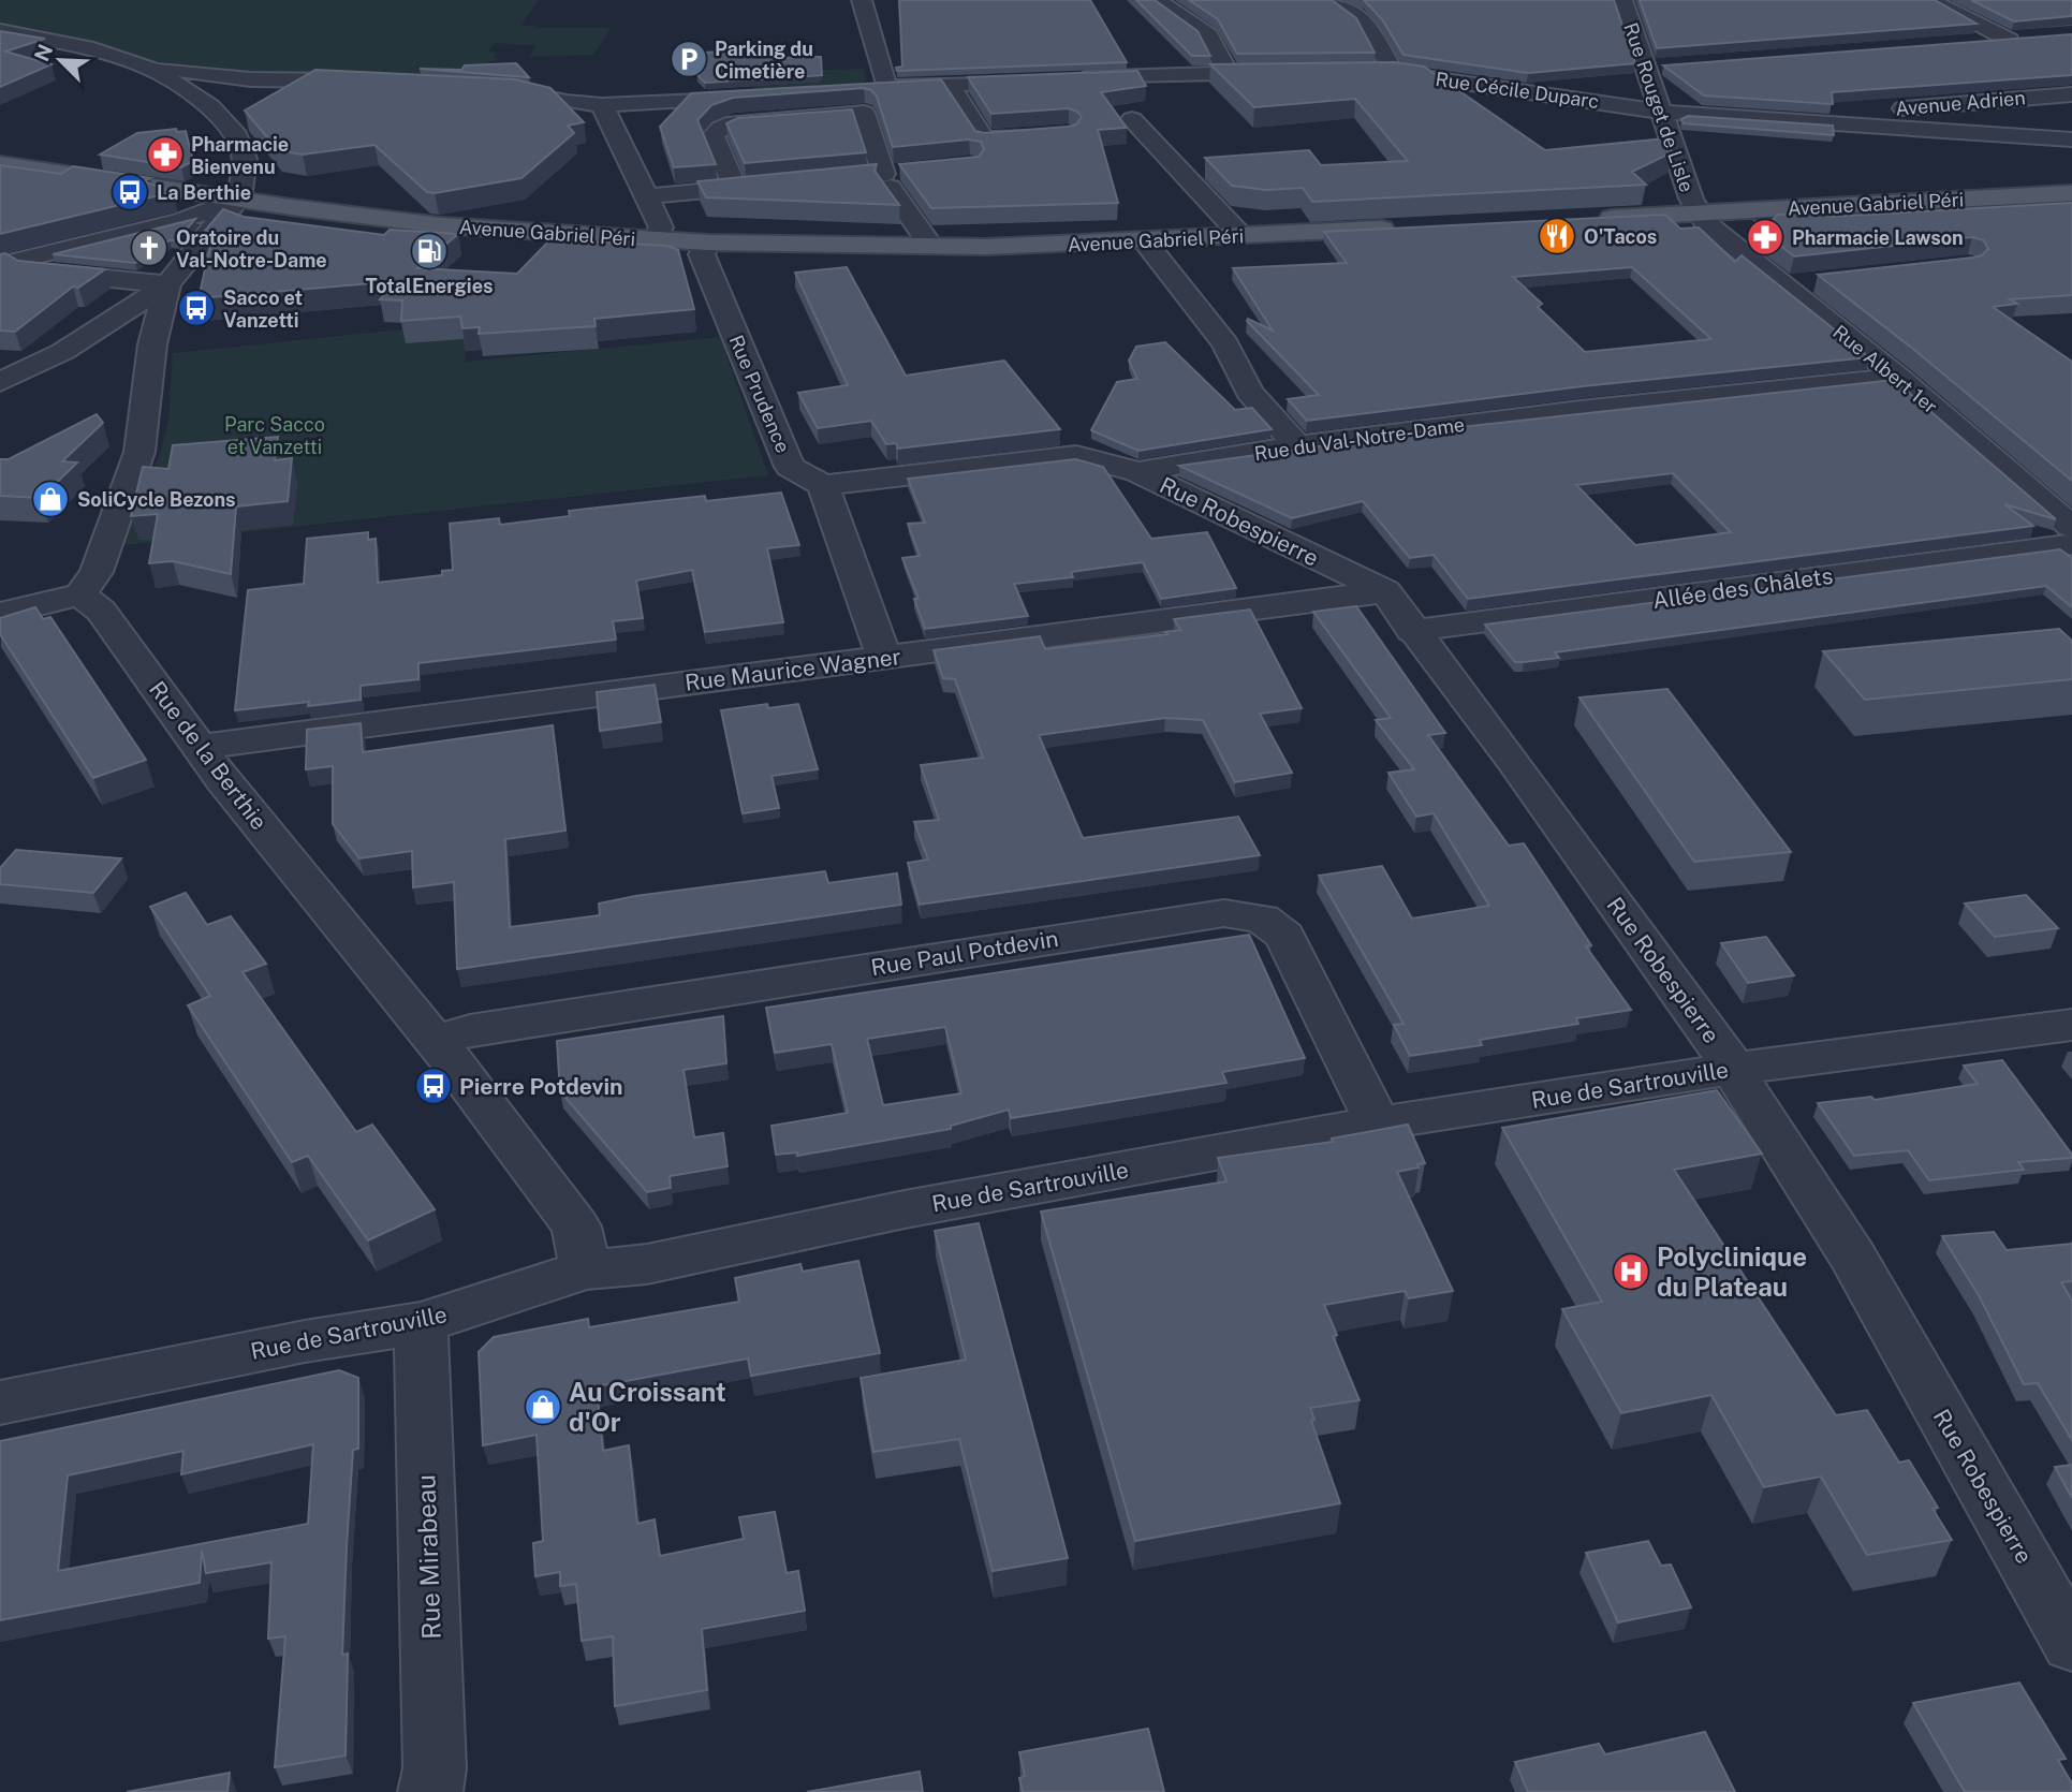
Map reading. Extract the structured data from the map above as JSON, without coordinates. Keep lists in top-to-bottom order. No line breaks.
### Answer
{"streets":{"main road":["Avenue Gabriel Péri"],"street":["Rue Cécile Duparc","Avenue Adrien","Rue Rouget de Lisle","Rue Albert 1er","Rue Prudence","Rue du Val-Notre-Dame","Rue Robespierre","Allée des Châlets","Rue Maurice Wagner","Rue de la Berthie","Rue Paul Potdevin","Rue de Sartrouville","Rue Mirabeau"]},"crossings":[["Rue Cécile Duparc","Avenue Adrien"],["Rue Cécile Duparc","Rue Rouget de Lisle"],["Rue Rouget de Lisle","Avenue Gabriel Péri"],["Rue Rouget de Lisle","Rue Albert 1er"],["Avenue Gabriel Péri","Rue Albert 1er"],["Avenue Gabriel Péri","Rue Prudence"],["Rue Albert 1er","Rue du Val-Notre-Dame"],["Rue Prudence","Rue du Val-Notre-Dame"],["Rue du Val-Notre-Dame","Rue Robespierre"],["Rue Robespierre","Allée des Châlets"],["Rue Robespierre","Rue Maurice Wagner"],["Rue Robespierre","Rue de Sartrouville"],["Rue Maurice Wagner","Rue de la Berthie"],["Rue de la Berthie","Rue Paul Potdevin"],["Rue de la Berthie","Rue de Sartrouville"],["Rue Paul Potdevin","Rue de Sartrouville"],["Rue de Sartrouville","Rue Mirabeau"]],"parks":["Parc Sacco et Vanzetti"],"places":{"parking":["Parking du Cimetière"],"pharmacy":["Pharmacie Bienvenu","Pharmacie Lawson"],"bus stop":["La Berthie","Sacco et Vanzetti","Pierre Potdevin"],"restaurant":["O'Tacos"],"church":["Oratoire du Val-Notre-Dame"],"fuel station":["TotalEnergies"],"shop":["SoliCycle Bezons","Au Croissant d'Or"],"hospital":["Polyclinique du Plateau"]},"north":"top left"}
